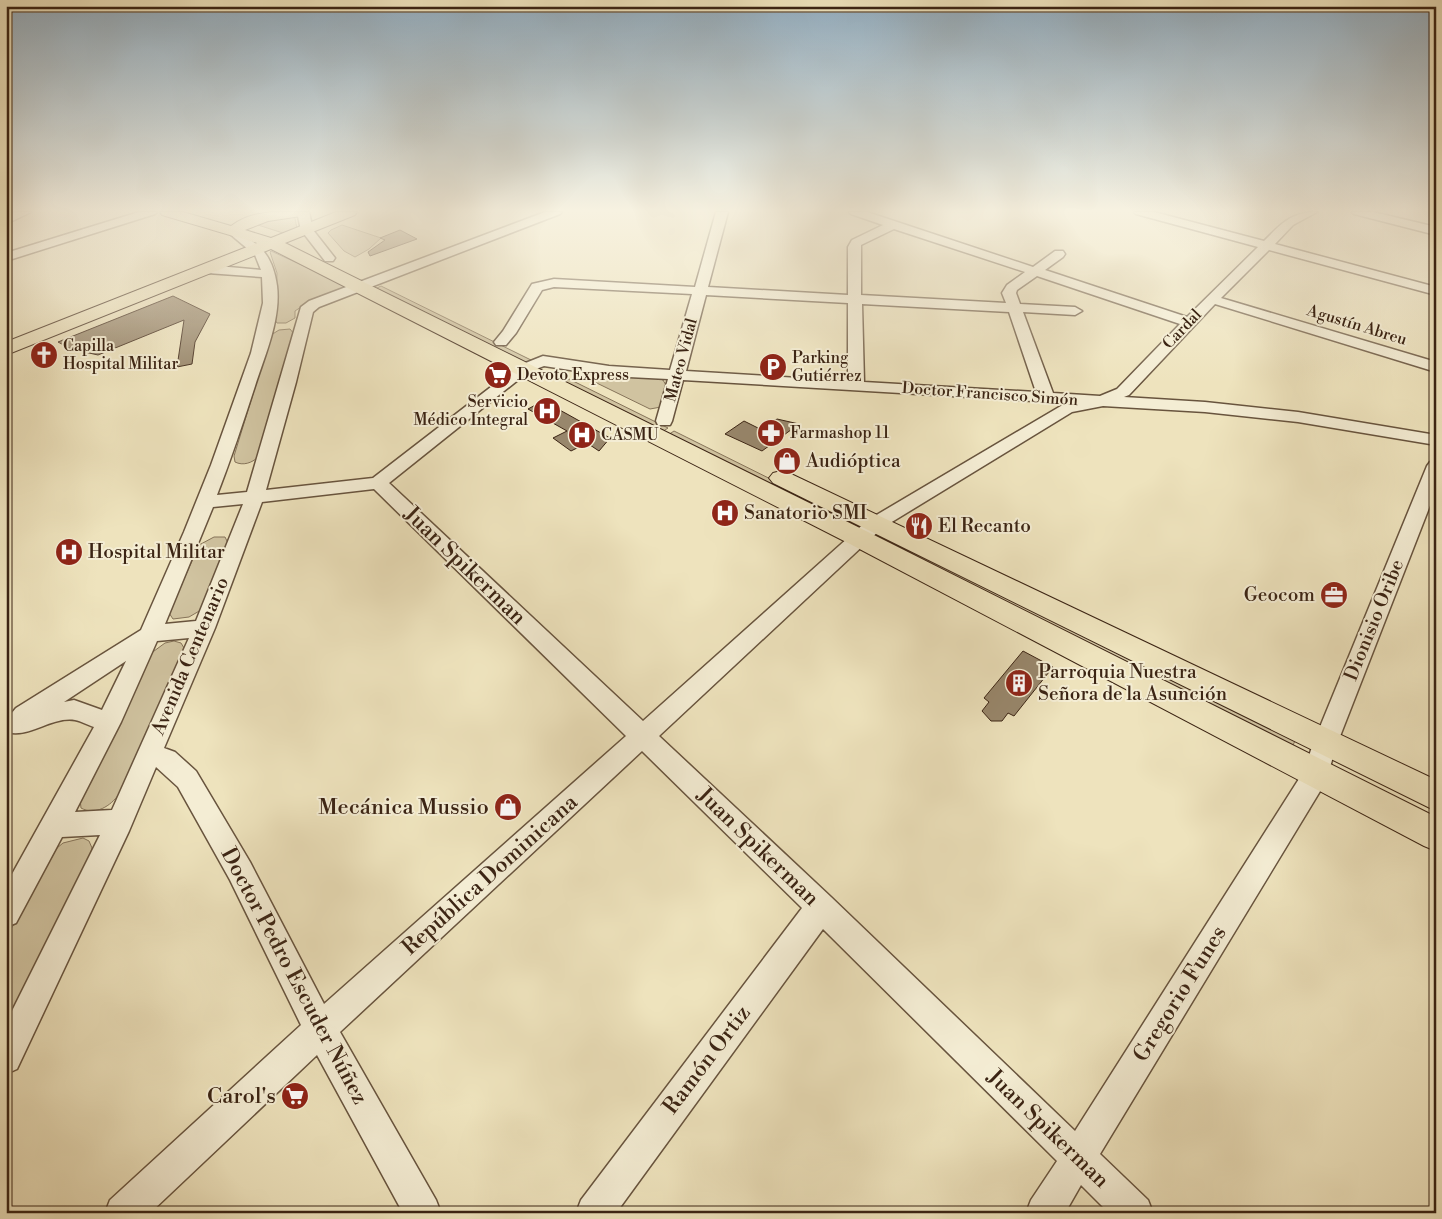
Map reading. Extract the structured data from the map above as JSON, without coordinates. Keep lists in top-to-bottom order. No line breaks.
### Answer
{"streets":{"street":["Agustín Abreu","Cardal","Mateo Vidal","Doctor Francisco Simón","Juan Spikerman","Dionisio Oribe","Avenida Centenario","República Dominicana","Doctor Pedro Escuder Núñez","Gregorio Funes","Ramón Ortiz"]},"crossings":[["Agustín Abreu","Cardal"],["Cardal","Doctor Francisco Simón"],["Cardal","República Dominicana"],["Mateo Vidal","Doctor Francisco Simón"],["Juan Spikerman","República Dominicana"],["Juan Spikerman","Gregorio Funes"],["Juan Spikerman","Ramón Ortiz"],["Dionisio Oribe","Gregorio Funes"],["Avenida Centenario","Doctor Pedro Escuder Núñez"],["República Dominicana","Doctor Pedro Escuder Núñez"]],"places":{"church":["Capilla Hospital Militar"],"parking":["Parking Gutiérrez"],"supermarket":["Devoto Express","Carol's"],"hospital":["Servicio Médico Integral","CASMU","Sanatorio SMI","Hospital Militar"],"pharmacy":["Farmashop 11"],"shop":["Audióptica","Mecánica Mussio"],"restaurant":["El Recanto"],"office":["Geocom"],"building":["Parroquia Nuestra Señora de la Asunción"]}}
